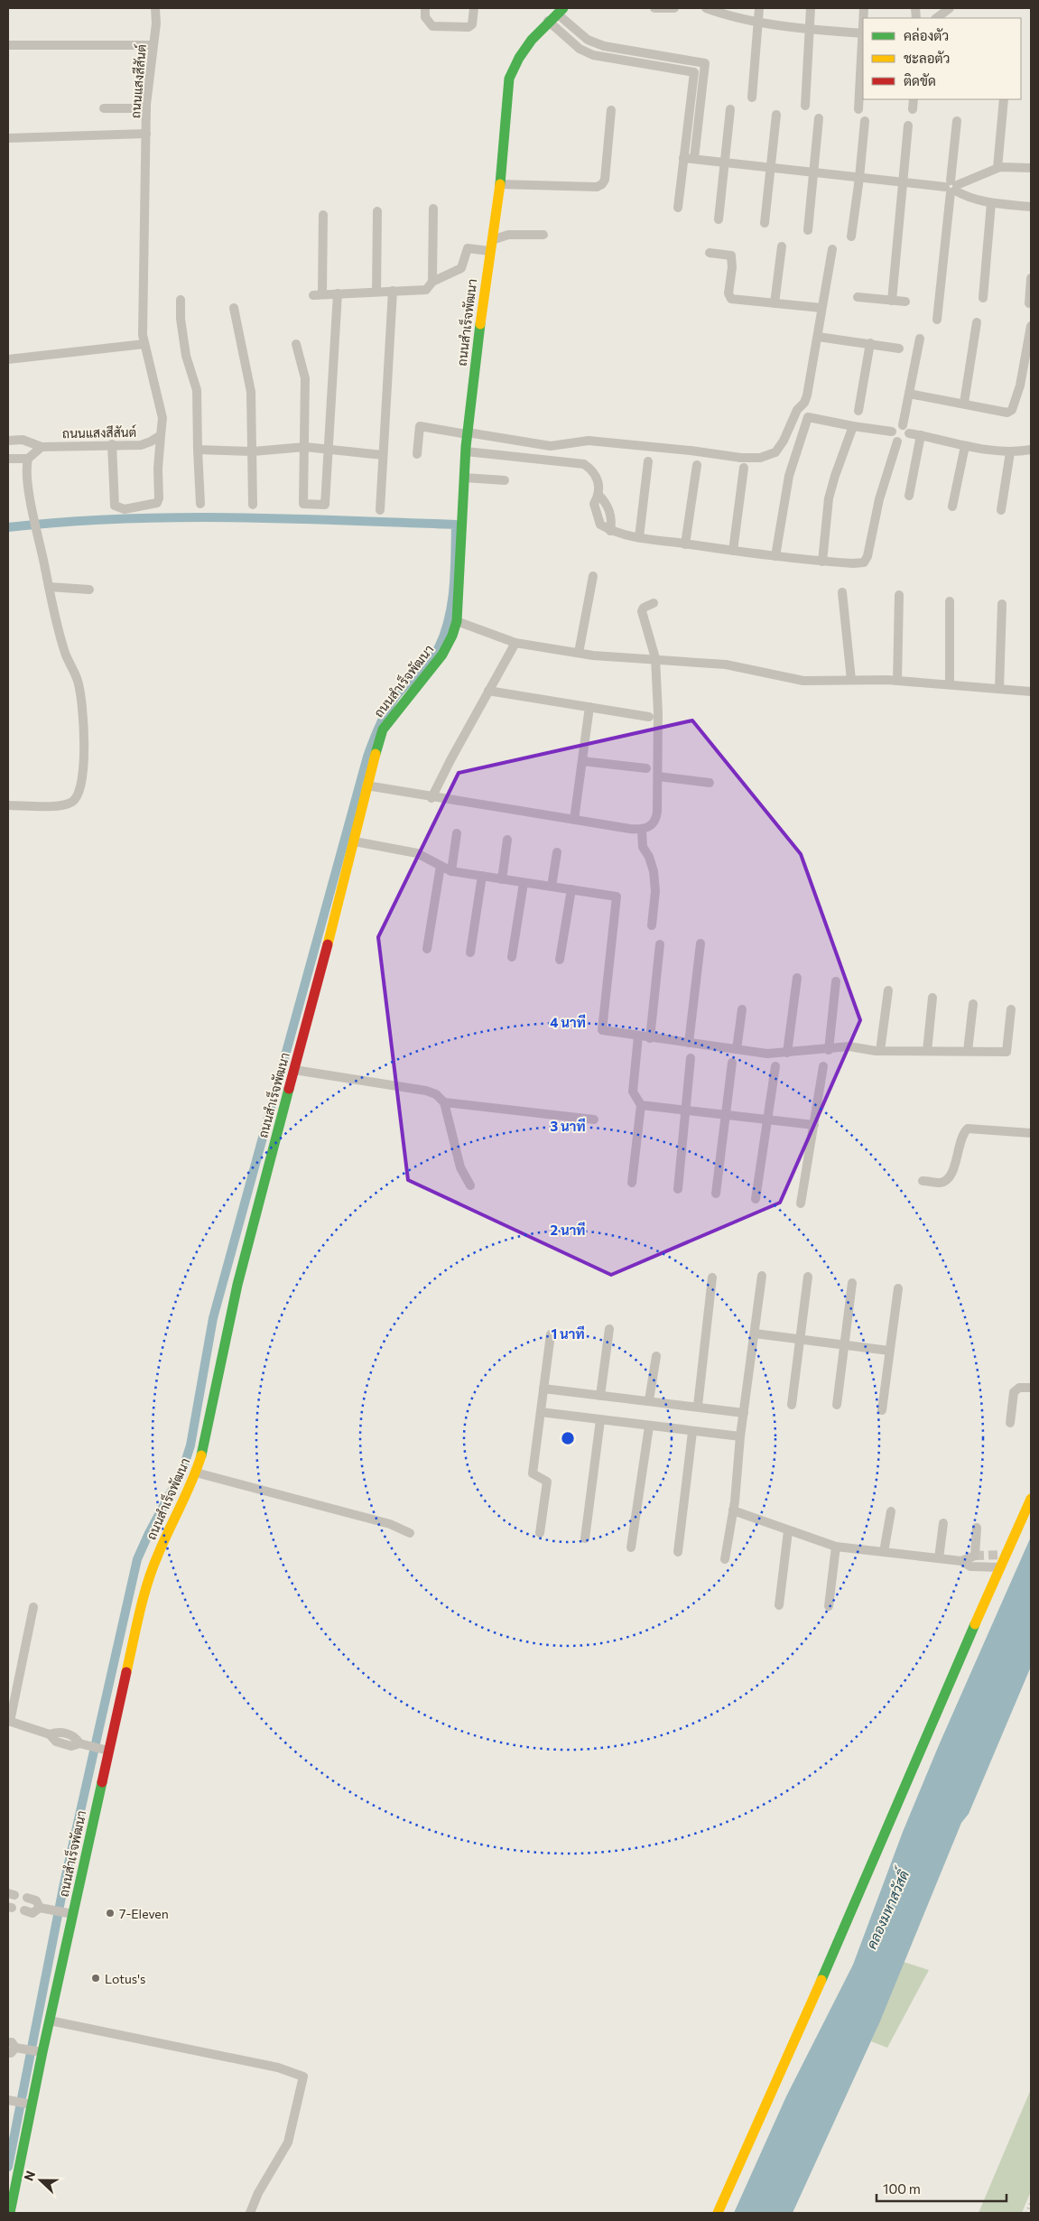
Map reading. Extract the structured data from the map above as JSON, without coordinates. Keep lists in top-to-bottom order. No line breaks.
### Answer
{"streets":{"street":["ถนนแสงสีสันต์","ถนนสำเร็จพัฒนา"]},"water":["คลองมหาสวัสดิ์"],"places":["7-Eleven","Lotus's"],"legend":["คล่องตัว","ชะลอตัว","ติดขัด"],"scale_bar":"100 m","north":"left","rings":["4 นาที","3 นาที","2 นาที","1 นาที"]}
